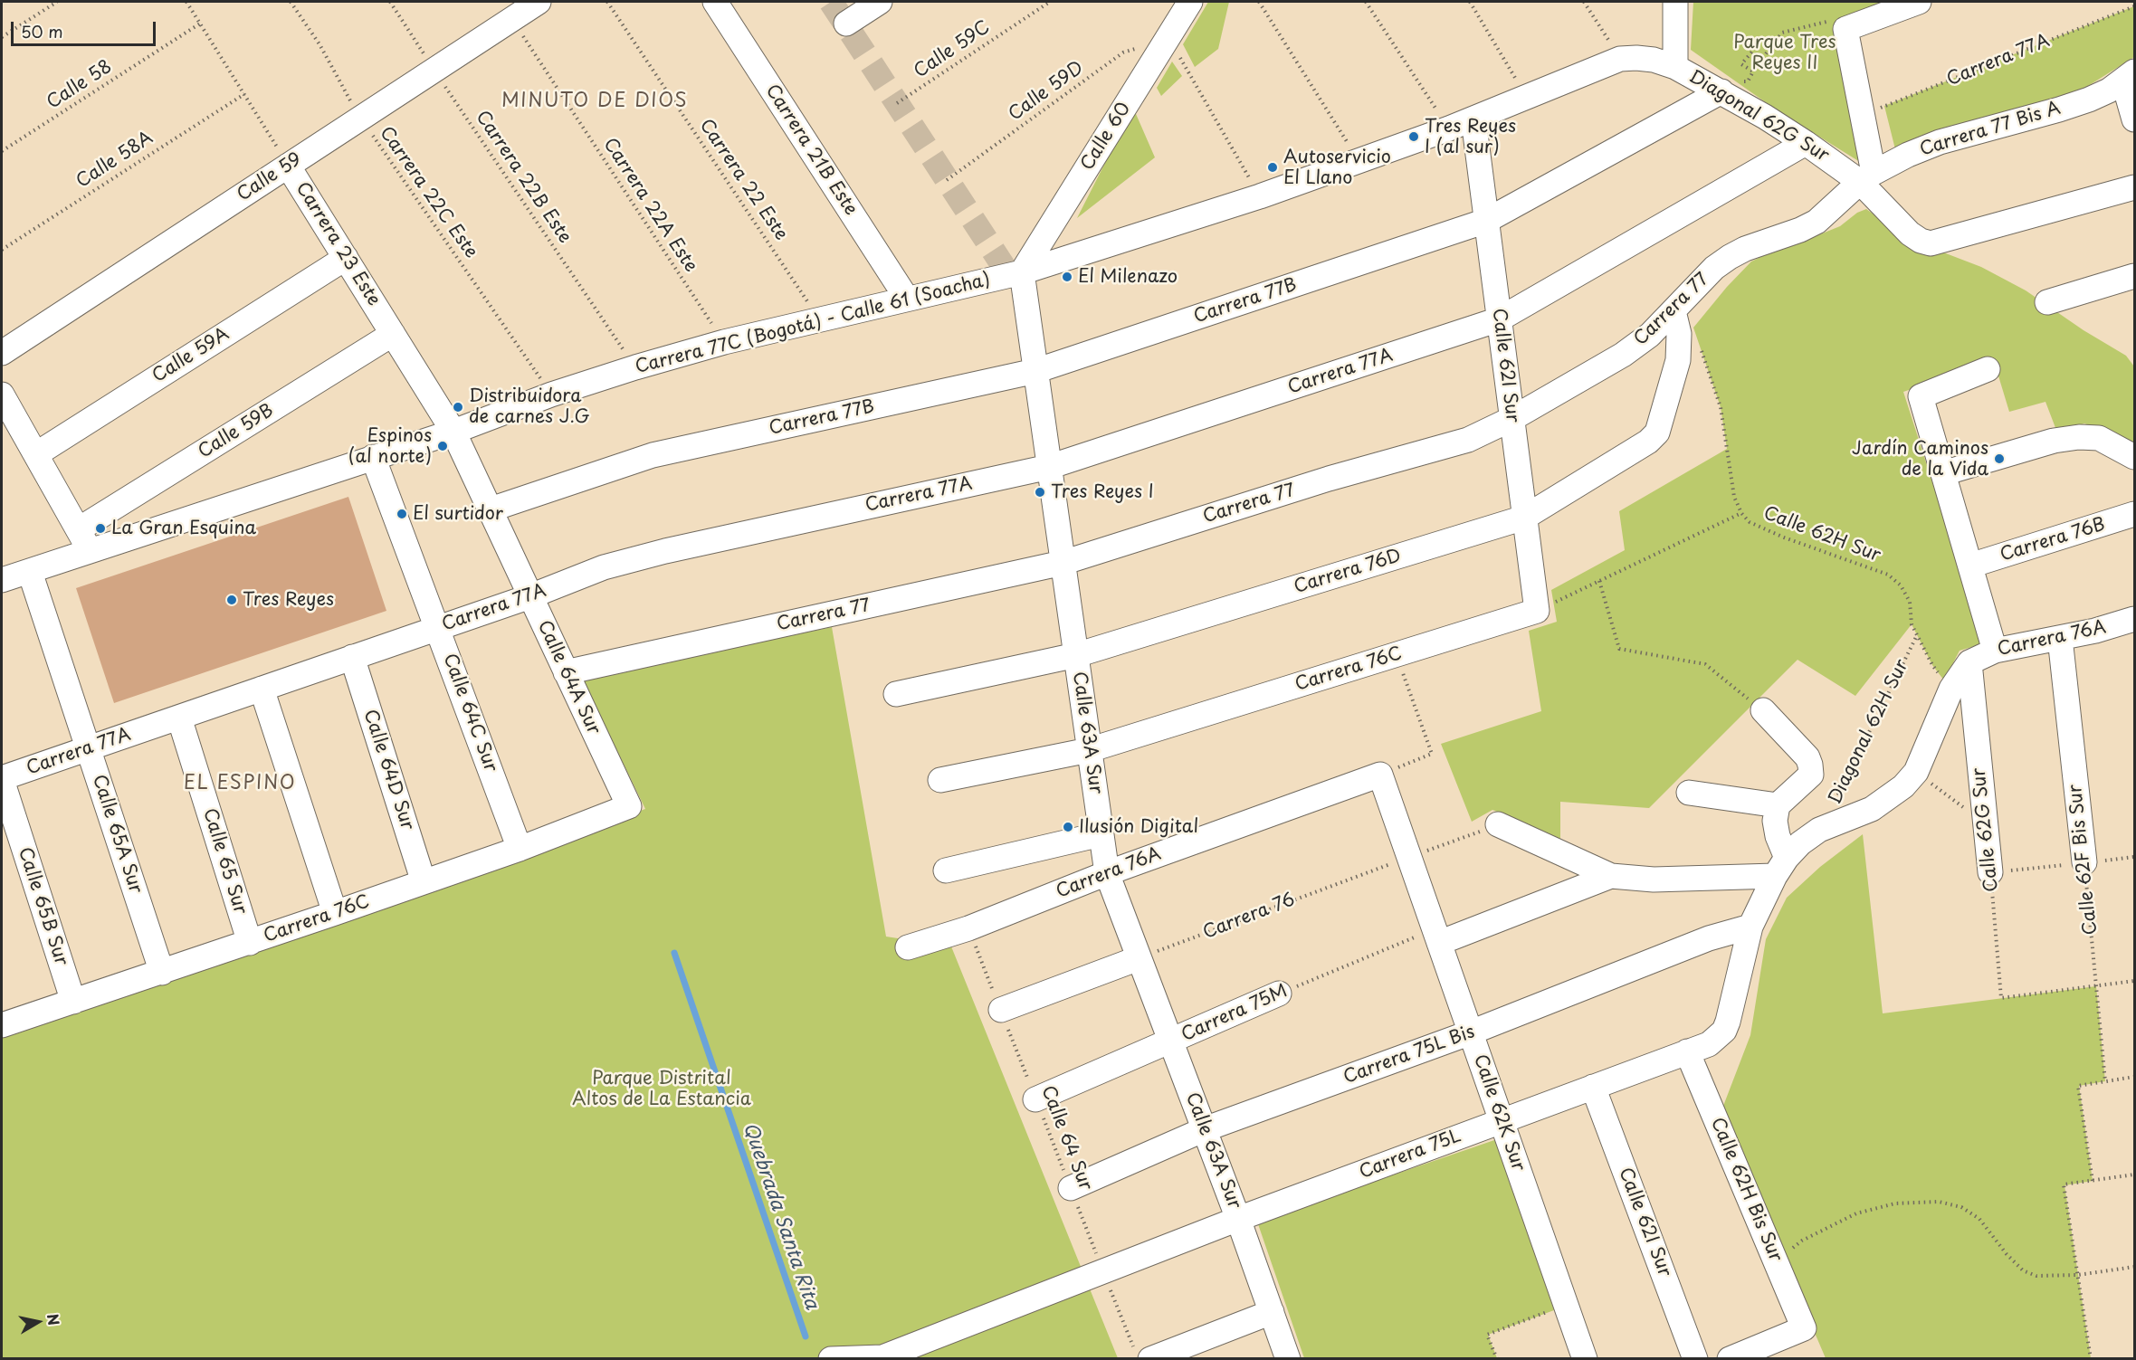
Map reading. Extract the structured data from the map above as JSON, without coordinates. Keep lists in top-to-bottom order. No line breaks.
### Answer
{"streets":{"street":["Carrera 77A","Diagonal 62G Sur","Carrera 77 Bis A","Calle 60","Carrera 21B Este","Calle 59","Carrera 23 Este","Carrera 77B","Carrera 77","Carrera 77C (Bogotá) - Calle 61 (Soacha)","Calle 59A","Calle 62I Sur","Calle 59B","Carrera 76B","Carrera 76D","Carrera 76A","Carrera 76C","Calle 64A Sur","Calle 64C Sur","Calle 63A Sur","Calle 64D Sur","Calle 62G Sur","Calle 65A Sur","Calle 62F Bis Sur","Calle 65 Sur","Calle 65B Sur","Carrera 75M","Carrera 75L Bis","Calle 62K Sur","Carrera 75L","Calle 62H Bis Sur"],"path":["Calle 59C","Calle 58","Calle 59D","Calle 58A","Carrera 22B Este","Carrera 22 Este","Carrera 22C Este","Carrera 22A Este","Calle 62H Sur","Diagonal 62H Sur","Carrera 76","Calle 64 Sur"]},"crossings":[["Carrera 77A","Diagonal 62G Sur"],["Carrera 77A","Calle 62I Sur"],["Carrera 77A","Calle 64A Sur"],["Carrera 77A","Calle 64C Sur"],["Carrera 77A","Calle 63A Sur"],["Carrera 77A","Calle 64D Sur"],["Carrera 77A","Calle 65A Sur"],["Carrera 77A","Calle 65 Sur"],["Carrera 77A","Calle 65B Sur"],["Calle 58","Carrera 23 Este"],["Calle 59D","Calle 60"],["Diagonal 62G Sur","Carrera 77 Bis A"],["Diagonal 62G Sur","Carrera 77B"],["Diagonal 62G Sur","Carrera 77"],["Diagonal 62G Sur","Carrera 77C (Bogotá) - Calle 61 (Soacha)"],["Carrera 77 Bis A","Carrera 77"],["Calle 60","Carrera 77C (Bogotá) - Calle 61 (Soacha)"],["Calle 60","Calle 63A Sur"],["Carrera 21B Este","Carrera 77C (Bogotá) - Calle 61 (Soacha)"],["Calle 58A","Carrera 23 Este"],["Calle 59","Carrera 22B Este"],["Calle 59","Carrera 22C Este"],["Calle 59","Carrera 22A Este"],["Calle 59","Carrera 23 Este"],["Carrera 22B Este","Carrera 77C (Bogotá) - Calle 61 (Soacha)"],["Carrera 22 Este","Carrera 77C (Bogotá) - Calle 61 (Soacha)"],["Carrera 22C Este","Carrera 77C (Bogotá) - Calle 61 (Soacha)"],["Carrera 22A Este","Carrera 77C (Bogotá) - Calle 61 (Soacha)"],["Carrera 23 Este","Carrera 77C (Bogotá) - Calle 61 (Soacha)"],["Carrera 23 Este","Calle 59A"],["Carrera 23 Este","Calle 59B"],["Carrera 23 Este","Calle 64A Sur"],["Carrera 77B","Calle 62I Sur"],["Carrera 77B","Calle 64A Sur"],["Carrera 77B","Calle 63A Sur"],["Carrera 77","Calle 62I Sur"],["Carrera 77","Carrera 76D"],["Carrera 77","Calle 64A Sur"],["Carrera 77","Calle 63A Sur"],["Carrera 77C (Bogotá) - Calle 61 (Soacha)","Calle 62I Sur"],["Carrera 77C (Bogotá) - Calle 61 (Soacha)","Calle 64A Sur"],["Carrera 77C (Bogotá) - Calle 61 (Soacha)","Calle 64C Sur"],["Carrera 77C (Bogotá) - Calle 61 (Soacha)","Calle 63A Sur"],["Carrera 77C (Bogotá) - Calle 61 (Soacha)","Calle 65A Sur"],["Calle 62I Sur","Carrera 76D"],["Calle 62I Sur","Carrera 76C"],["Calle 62I Sur","Carrera 75L"],["Calle 62H Sur","Diagonal 62H Sur"],["Carrera 76D","Calle 63A Sur"],["Carrera 76A","Calle 63A Sur"],["Carrera 76A","Calle 62G Sur"],["Carrera 76A","Calle 62F Bis Sur"],["Carrera 76A","Calle 62K Sur"],["Carrera 76A","Calle 64 Sur"],["Carrera 76C","Calle 64A Sur"],["Carrera 76C","Calle 64C Sur"],["Carrera 76C","Calle 63A Sur"],["Carrera 76C","Calle 64D Sur"],["Carrera 76C","Calle 65A Sur"],["Carrera 76C","Calle 65 Sur"],["Carrera 76C","Calle 65B Sur"],["Calle 63A Sur","Carrera 76"],["Calle 63A Sur","Carrera 75M"],["Calle 63A Sur","Carrera 75L Bis"],["Calle 63A Sur","Carrera 75L"],["Calle 62G Sur","Calle 62F Bis Sur"],["Carrera 76","Calle 62K Sur"],["Carrera 75M","Calle 62K Sur"],["Carrera 75M","Calle 64 Sur"],["Carrera 75L Bis","Calle 62K Sur"],["Carrera 75L Bis","Calle 64 Sur"],["Carrera 75L Bis","Carrera 75L"],["Calle 62K Sur","Carrera 75L"],["Calle 64 Sur","Carrera 75L"],["Carrera 75L","Calle 62H Bis Sur"]],"districts":["MINUTO DE DIOS","EL ESPINO"],"water":["Quebrada Santa Rita"],"parks":["Parque Tres Reyes II","Parque Distrital Altos de La Estancia"],"places":["Tres Reyes I (al sur)","Autoservicio El Llano","El Milenazo","Distribuidora de carnes J.G","Espinos (al norte)","Jardín Caminos de la Vida","Tres Reyes I","El surtidor","La Gran Esquina","Tres Reyes","Ilusión Digital"],"scale_bar":"50 m","north":"right"}
